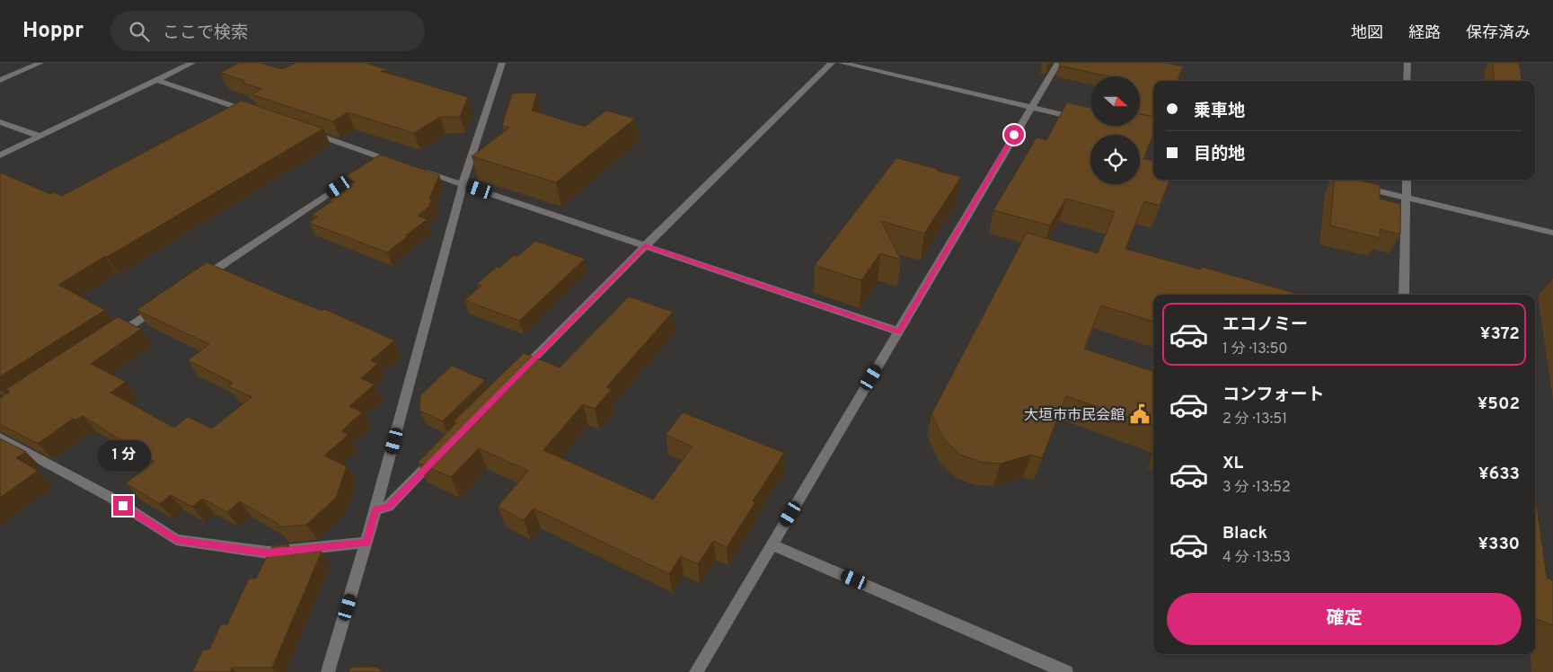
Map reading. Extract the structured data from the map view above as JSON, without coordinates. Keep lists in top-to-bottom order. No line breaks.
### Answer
{"places":{"public building":["大垣市市民会館"]},"north":"right","page":{"header":"Hoppr","search":"ここで検索","nav":["地図","経路","保存済み"],"banner":["乗車地","目的地"],"list":[{"name":"エコノミー","note":"1 分 · 13:50","value":"¥372"},{"name":"コンフォート","note":"2 分 · 13:51","value":"¥502"},{"name":"XL","note":"3 分 · 13:52","value":"¥633"},{"name":"Black","note":"4 分 · 13:53","value":"¥330"}],"bubble":"1 分","buttons":"確定"}}
